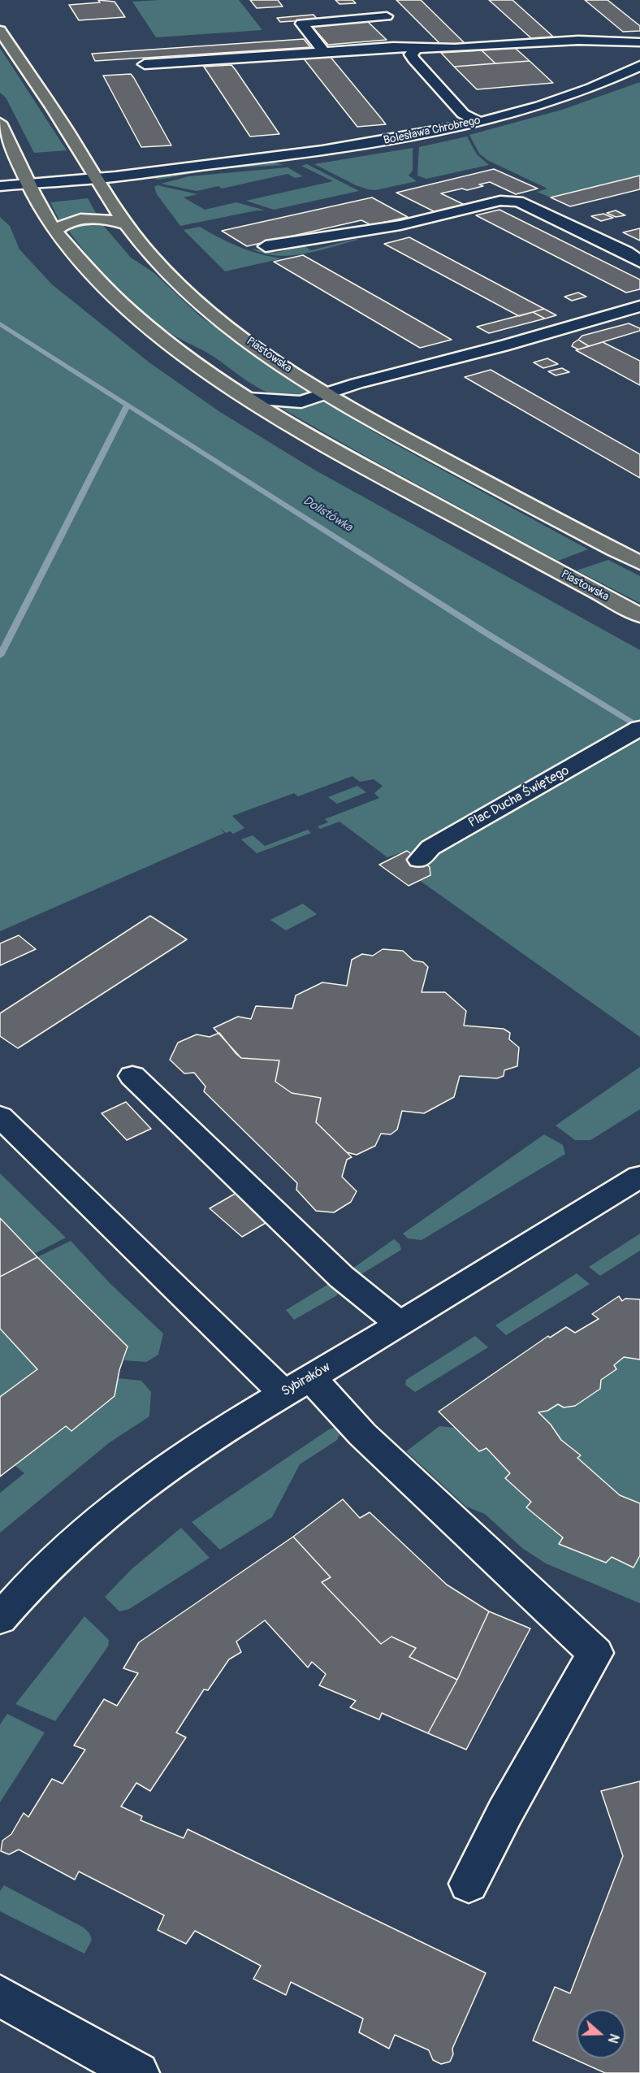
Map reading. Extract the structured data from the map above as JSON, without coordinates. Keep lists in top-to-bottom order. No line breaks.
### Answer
{"streets":{"main road":["Piastowska"],"street":["Bolesława Chrobrego","Plac Ducha Świętego","Sybiraków"]},"crossings":[["Bolesława Chrobrego","Piastowska"]],"water":["Dolistówka"],"north":"right"}
